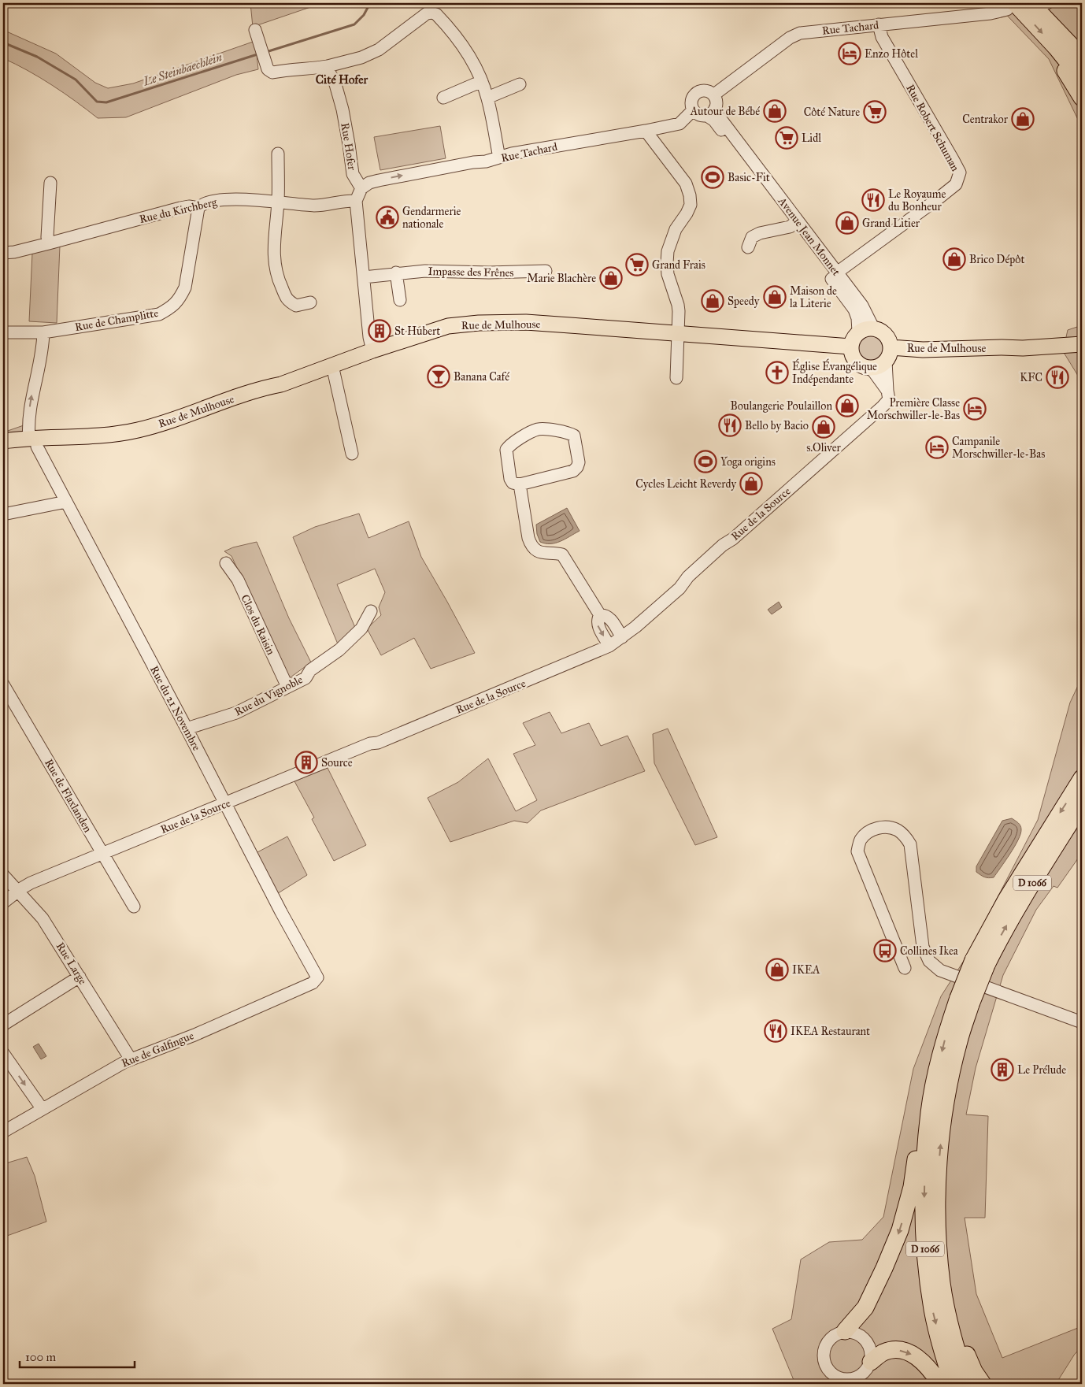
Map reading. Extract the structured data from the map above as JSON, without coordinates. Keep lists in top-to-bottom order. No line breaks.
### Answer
{"streets":{"highway":["D 1066"],"main road":["Rue de Mulhouse"],"street":["Rue Tachard","Rue Robert Schuman","Rue Hofer","Rue du Kirchberg","Avenue Jean Monnet","Impasse des Frênes","Rue de Champlitte","Rue de la Source","Clos du Raisin","Rue du Vignoble","Rue du 21 Novembre","Rue de Flaxlanden","Rue Large","Rue de Galfingue"]},"crossings":[["Rue Tachard","Rue Robert Schuman"],["Rue Tachard","Rue Hofer"],["Rue Tachard","Avenue Jean Monnet"],["Rue Robert Schuman","Avenue Jean Monnet"],["Rue du Kirchberg","Rue de Champlitte"],["Avenue Jean Monnet","Rue de Mulhouse"],["Avenue Jean Monnet","Rue de la Source"],["Rue de Champlitte","Rue du 21 Novembre"],["Rue de Mulhouse","Rue de la Source"],["Rue de Mulhouse","Rue du 21 Novembre"],["Rue de la Source","Rue du 21 Novembre"],["Rue de la Source","Rue de Flaxlanden"],["Rue de la Source","Rue Large"],["Clos du Raisin","Rue du Vignoble"],["Rue du Vignoble","Rue du 21 Novembre"],["Rue du 21 Novembre","Rue de Galfingue"],["Rue Large","Rue de Galfingue"]],"districts":["Cité Hofer"],"water":["Le Steinbaechlein"],"places":{"hotel":["Enzo Hôtel","Première Classe Morschwiller-le-Bas","Campanile Morschwiller-le-Bas"],"shop":["Autour de Bébé","Centrakor","Grand Litier","Brico Dépôt","Marie Blachère","Maison de la Literie","Speedy","Boulangerie Poulaillon","s.Oliver","Cycles Leicht Reverdy","IKEA"],"supermarket":["Côté Nature","Lidl","Grand Frais"],"sports":["Basic-Fit","Yoga origins"],"restaurant":["Le Royaume du Bonheur","KFC","Bello by Bacio","IKEA Restaurant"],"public building":["Gendarmerie nationale"],"building":["St Hubert","Source","Le Prélude"],"church":["Église Évangélique Indépendante"],"bar":["Banana Café"],"bus stop":["Collines Ikea"]},"scale_bar":"100 m"}
